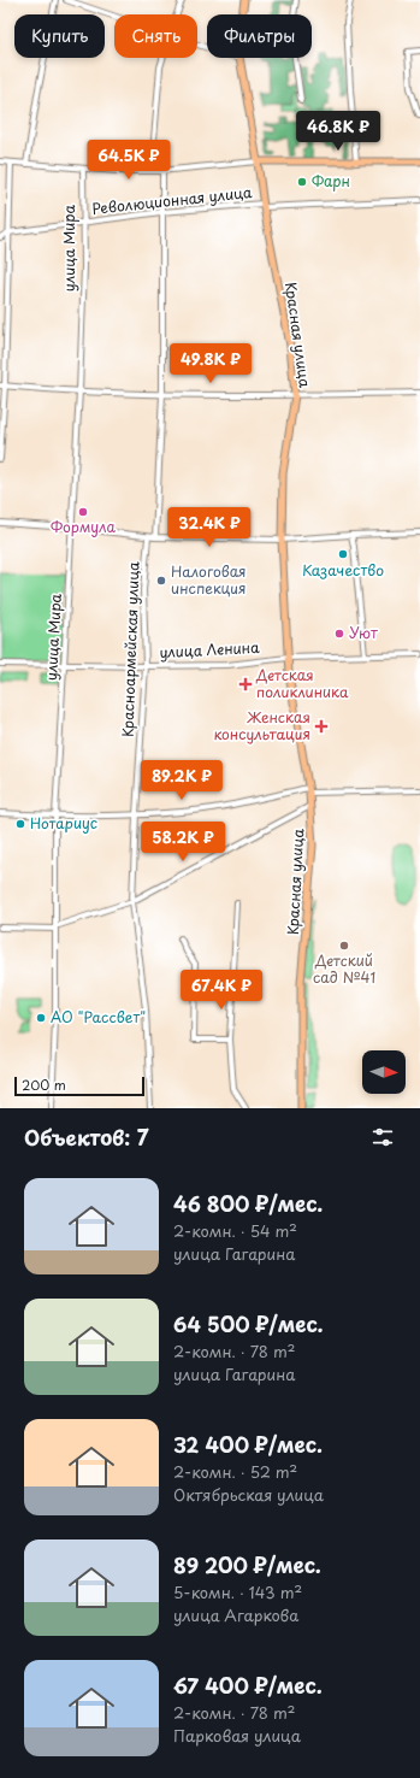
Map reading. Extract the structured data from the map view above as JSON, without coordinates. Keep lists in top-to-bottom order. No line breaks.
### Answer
{"streets":{"main road":["Красная улица"],"street":["Революционная улица","улица Мира","Красноармейская улица","улица Ленина"]},"crossings":[["Революционная улица","улица Мира"],["Революционная улица","Красная улица"],["улица Мира","улица Ленина"],["Красная улица","улица Ленина"],["Красноармейская улица","улица Ленина"]],"places":{"other":["Фарн","Формула","Казачество","Налоговая инспекция","Уют","Нотариус","Детский сад №41","АО \"Рассвет\""],"health":["Детская поликлиника","Женская консультация"]},"scale_bar":"200 m","north":"right","page":{"chip":["Купить","Снять","Фильтры"],"price":["46.8K ₽","64.5K ₽","49.8K ₽","32.4K ₽","89.2K ₽","58.2K ₽","67.4K ₽"],"scale":"200 m","heading":"Объектов: 7","list":[{"name":"46 800 ₽/мес.","note":"2-комн. · 54 m² · улица Гагарина"},{"name":"64 500 ₽/мес.","note":"2-комн. · 78 m² · улица Гагарина"},{"name":"32 400 ₽/мес.","note":"2-комн. · 52 m² · Октябрьская улица"},{"name":"89 200 ₽/мес.","note":"5-комн. · 143 m² · улица Агаркова"},{"name":"67 400 ₽/мес.","note":"2-комн. · 78 m² · Парковая улица"}]}}
